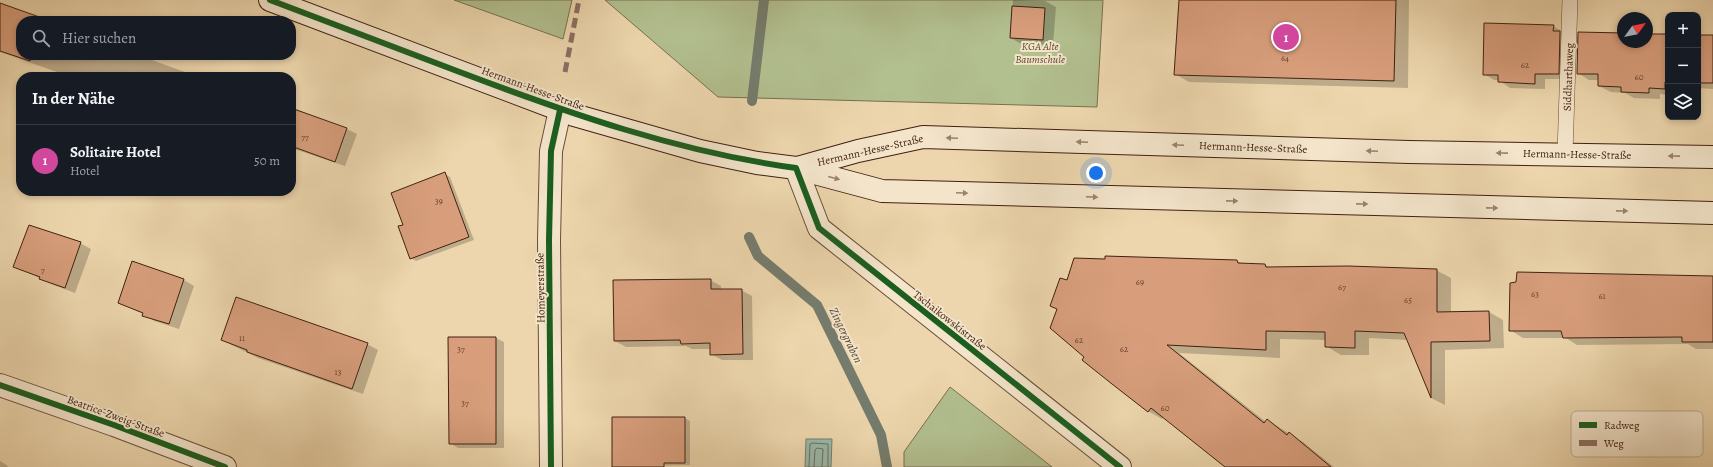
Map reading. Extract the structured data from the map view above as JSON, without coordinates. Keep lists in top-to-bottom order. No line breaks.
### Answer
{"streets":{"main road":["Hermann-Hesse-Straße","Homeyerstraße","Tschaikowskistraße","Beatrice-Zweig-Straße"],"lane":["Siddharthaweg"]},"crossings":[["Siddharthaweg","Hermann-Hesse-Straße"],["Hermann-Hesse-Straße","Homeyerstraße"],["Hermann-Hesse-Straße","Tschaikowskistraße"]],"water":["Zingergraben"],"parks":["KGA Alte Baumschule"],"house_numbers":["64","62","60","77","39","7","69","67","63","61","65","11","62","37","62","13","37","60"],"legend":["Radweg","Weg"],"north":"top right","page":{"map_buttons":["+","−"],"search":"Hier suchen","pins":"1","heading":"In der Nähe","list":[{"mark":"1","name":"Solitaire Hotel","note":"Hotel","value":"50 m"}]}}
